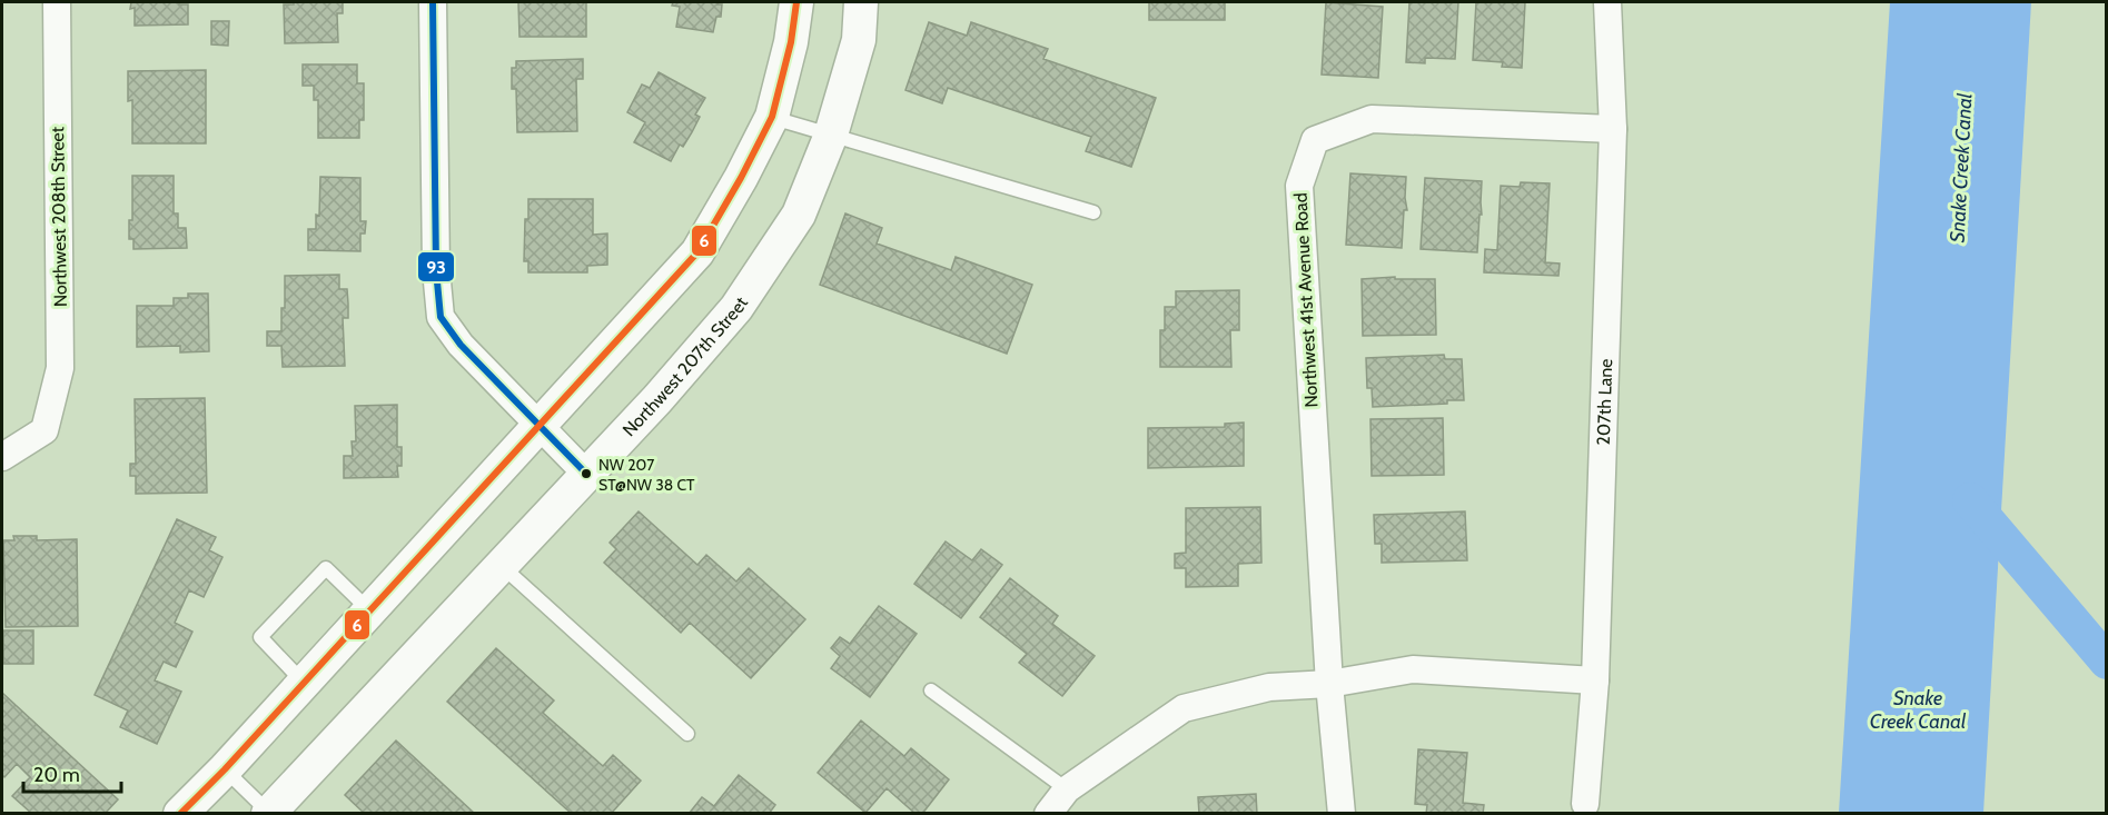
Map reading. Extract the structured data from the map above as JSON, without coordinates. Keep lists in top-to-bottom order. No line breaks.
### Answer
{"streets":{"street":["Northwest 208th Street","Northwest 41st Avenue Road","Northwest 207th Street","207th Lane"]},"crossings":[["Northwest 41st Avenue Road","207th Lane"]],"water":["Snake Creek Canal"],"places":["NW 207 ST@NW 38 CT"],"lines":["transit line 93","transit line 6"],"scale_bar":"20 m"}
